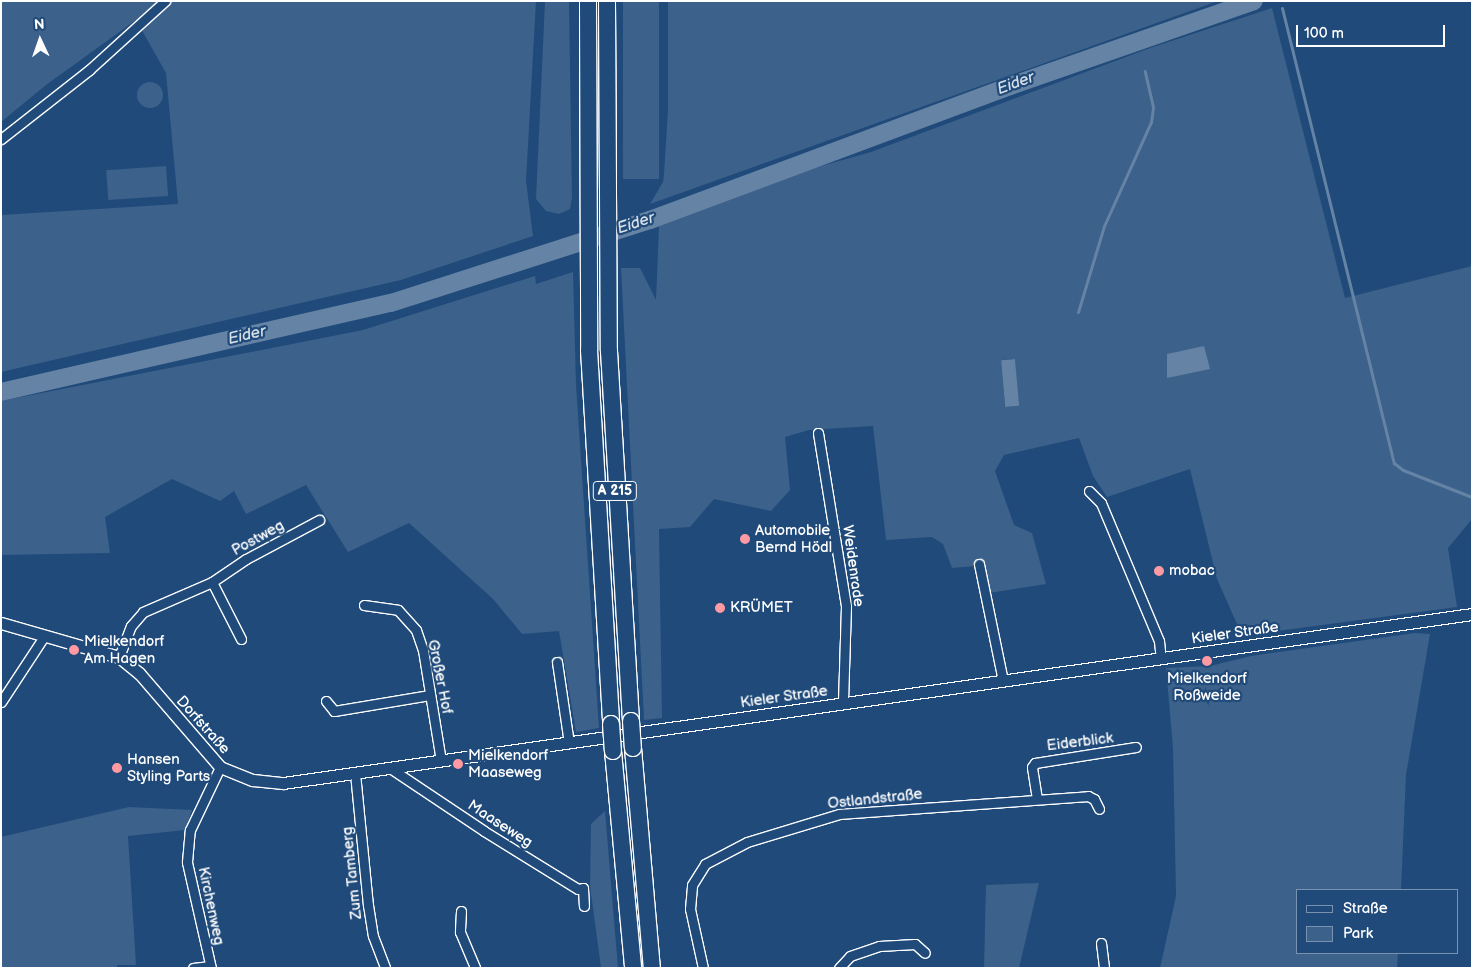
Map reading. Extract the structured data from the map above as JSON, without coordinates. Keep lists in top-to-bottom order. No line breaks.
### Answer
{"streets":{"highway":["A 215"],"street":["Postweg","Weidenrade","Kieler Straße","Großer Hof","Dorfstraße","Eiderblick","Ostlandstraße","Maaseweg","Zum Tamberg","Kirchenweg"]},"crossings":[["Postweg","Dorfstraße"],["Weidenrade","Kieler Straße"],["Kieler Straße","Großer Hof"],["Kieler Straße","Dorfstraße"],["Großer Hof","Dorfstraße"],["Dorfstraße","Maaseweg"],["Dorfstraße","Zum Tamberg"],["Dorfstraße","Kirchenweg"],["Eiderblick","Ostlandstraße"]],"water":["Eider"],"places":["Automobile Bernd Hödl","mobac","KRÜMET","Mielkendorf Am Hagen","Mielkendorf Roßweide","Mielkendorf Maaseweg","Hansen Styling Parts"],"legend":["Straße","Park"],"scale_bar":"100 m","north":"top"}
